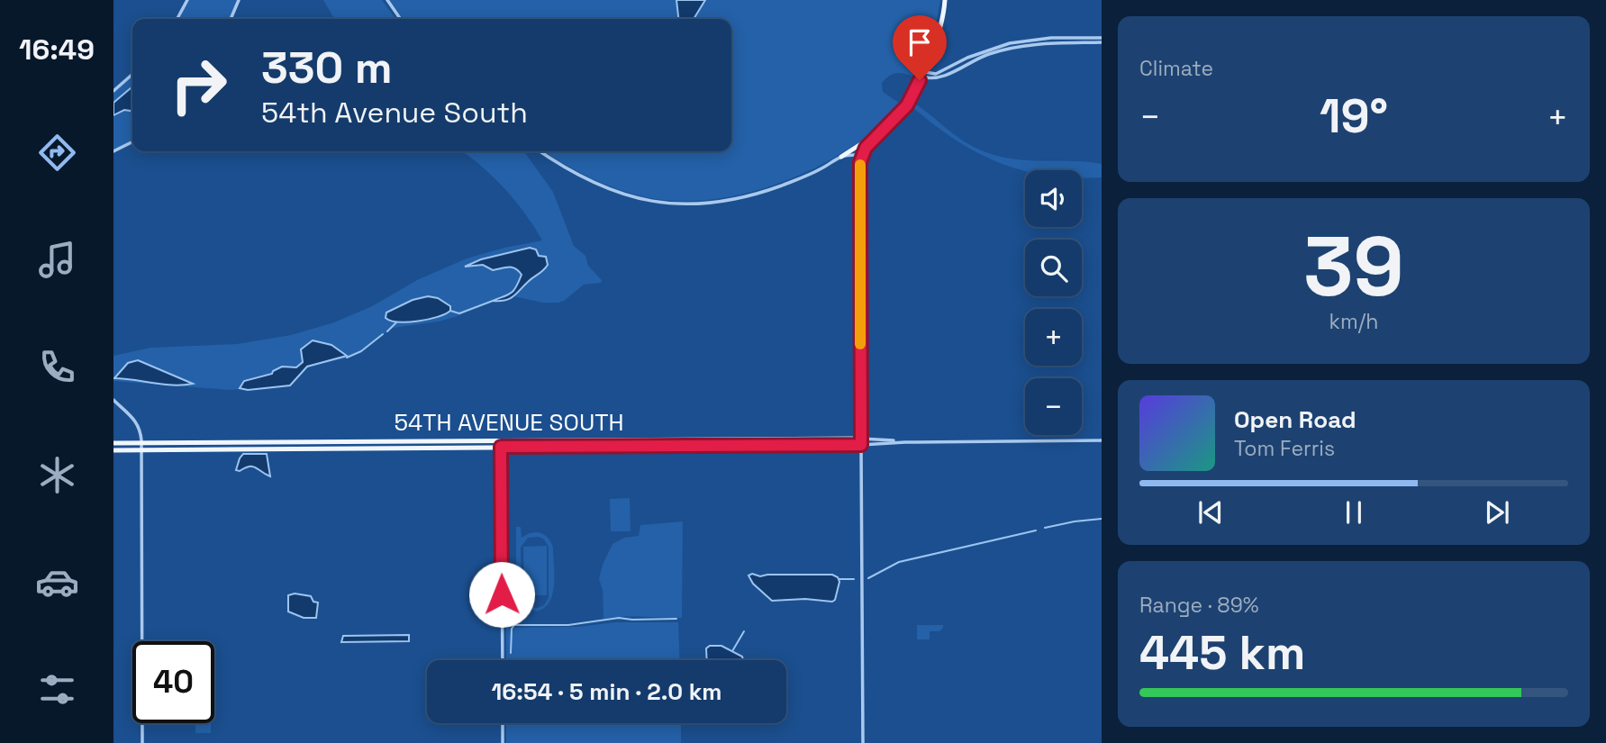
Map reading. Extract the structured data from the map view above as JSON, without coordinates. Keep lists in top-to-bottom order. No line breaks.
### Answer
{"streets":{"main road":["54TH AVENUE SOUTH"]},"page":{"tabs":"16:49","tile":["Climate",["39","km/h"],["Range · 89%","445 km"]],"turn":["330 m","54th Avenue South"],"heat":["−","19°","+"],"map_buttons":["+","−"],"song":["Open Road","Tom Ferris"],"limit":"40","trip":"16:54 · 5 min · 2.0 km"}}
